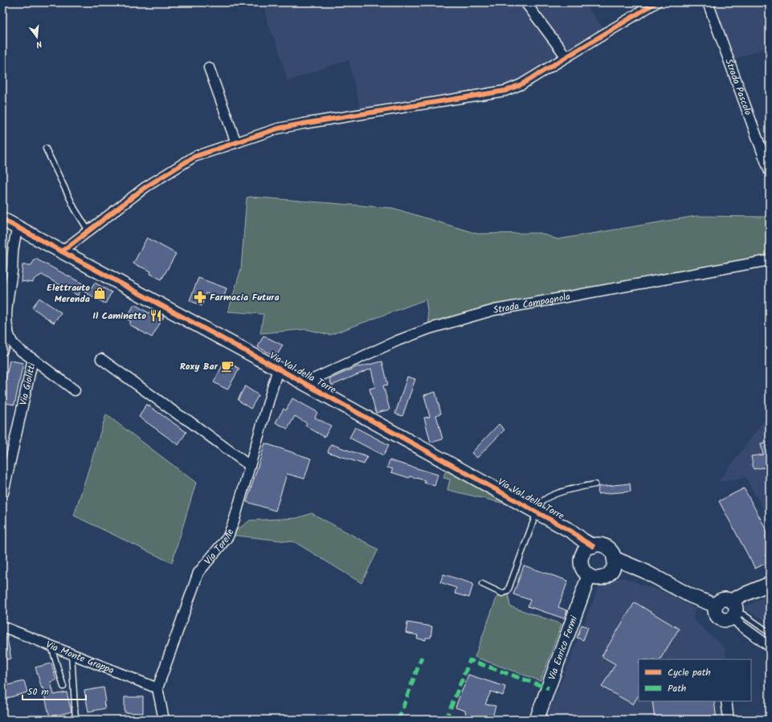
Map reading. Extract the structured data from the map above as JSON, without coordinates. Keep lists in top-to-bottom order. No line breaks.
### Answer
{"streets":{"street":["Strada Pascolo","Strada Campagnola","Via Val della Torre","Via Giolitti","Via Torelle","Via Enrico Fermi","Via Monte Grappa"]},"crossings":[["Strada Campagnola","Via Val della Torre"],["Via Val della Torre","Via Giolitti"],["Via Val della Torre","Via Torelle"],["Via Val della Torre","Via Enrico Fermi"],["Via Torelle","Via Monte Grappa"]],"places":{"shop":["Elettrauto Merenda"],"pharmacy":["Farmacia Futura"],"restaurant":["Il Caminetto"],"cafe":["Roxy Bar"]},"legend":["Cycle path","Path"],"scale_bar":"50 m","north":"bottom"}
